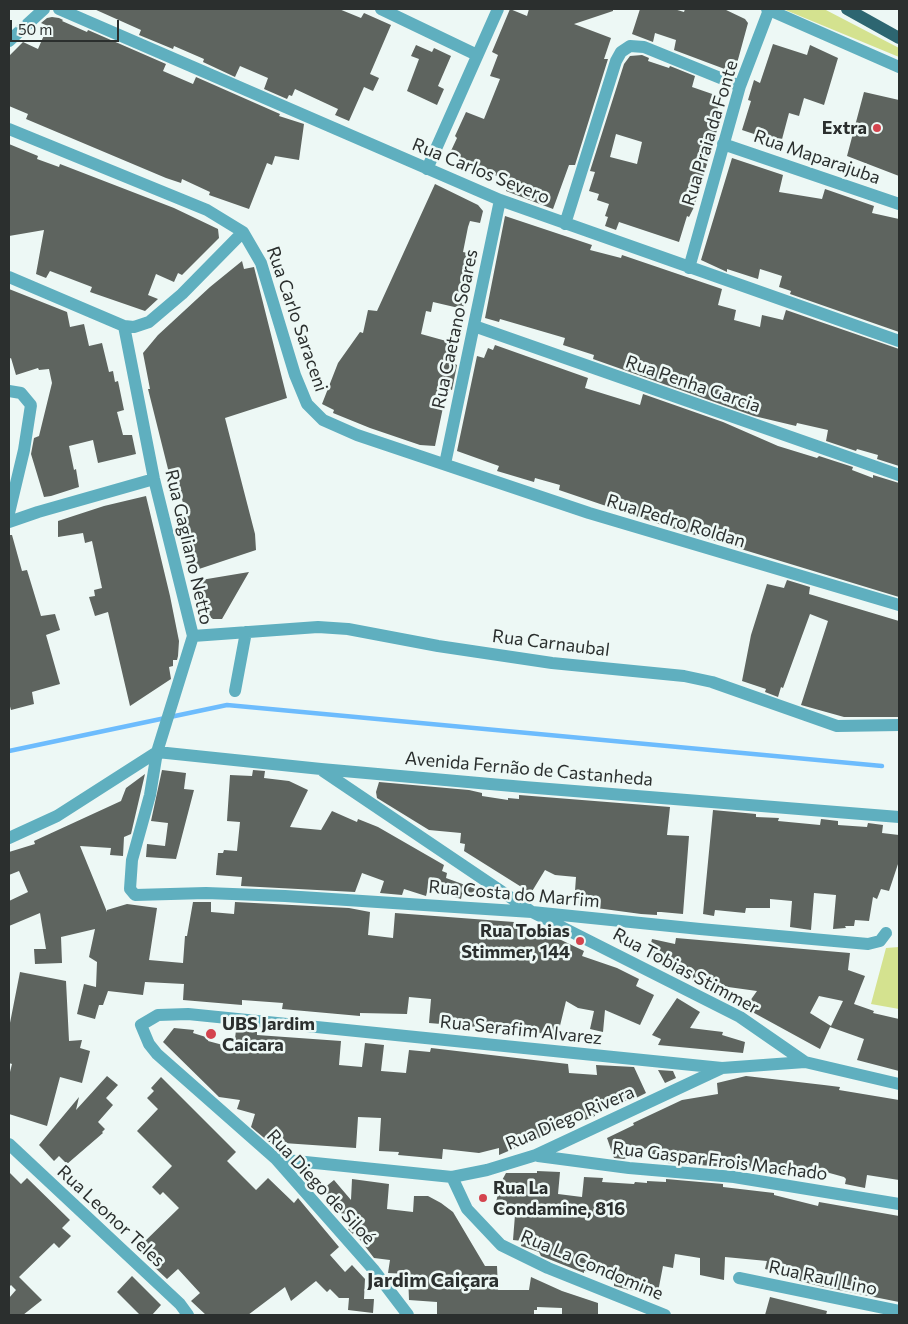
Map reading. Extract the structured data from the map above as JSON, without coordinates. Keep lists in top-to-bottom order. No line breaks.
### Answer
{"streets":{"street":["Rua Praia da Fonte","Rua Maparajuba","Rua Carlos Severo","Rua Carlo Saraceni","Rua Caetano Soares","Rua Penha Garcia","Rua Pedro Roldan","Rua Gagliano Netto","Rua Carnaubal","Avenida Fernão de Castanheda","Rua Costa do Marfim","Rua Tobias Stimmer","Rua Serafim Alvarez","Rua Diego Rivera","Rua Gaspar Frois Machado","Rua Diego de Siloé","Rua Leonor Teles","Rua La Condomine","Rua Raul Lino"]},"crossings":[["Rua Praia da Fonte","Rua Maparajuba"],["Rua Praia da Fonte","Rua Carlos Severo"],["Rua Carlos Severo","Rua Caetano Soares"],["Rua Carlo Saraceni","Rua Caetano Soares"],["Rua Carlo Saraceni","Rua Pedro Roldan"],["Rua Caetano Soares","Rua Penha Garcia"],["Rua Caetano Soares","Rua Pedro Roldan"],["Rua Gagliano Netto","Rua Carnaubal"],["Rua Gagliano Netto","Avenida Fernão de Castanheda"],["Rua Gagliano Netto","Rua Costa do Marfim"],["Avenida Fernão de Castanheda","Rua Tobias Stimmer"],["Rua Costa do Marfim","Rua Tobias Stimmer"],["Rua Tobias Stimmer","Rua Serafim Alvarez"],["Rua Serafim Alvarez","Rua Diego Rivera"],["Rua Serafim Alvarez","Rua Diego de Siloé"],["Rua Diego Rivera","Rua Gaspar Frois Machado"],["Rua Diego Rivera","Rua Diego de Siloé"],["Rua Diego Rivera","Rua La Condomine"]],"districts":["Jardim Caiçara"],"places":["Extra","Rua Tobias Stimmer, 144","UBS Jardim Caicara","Rua La Condamine, 816"],"scale_bar":"50 m"}
